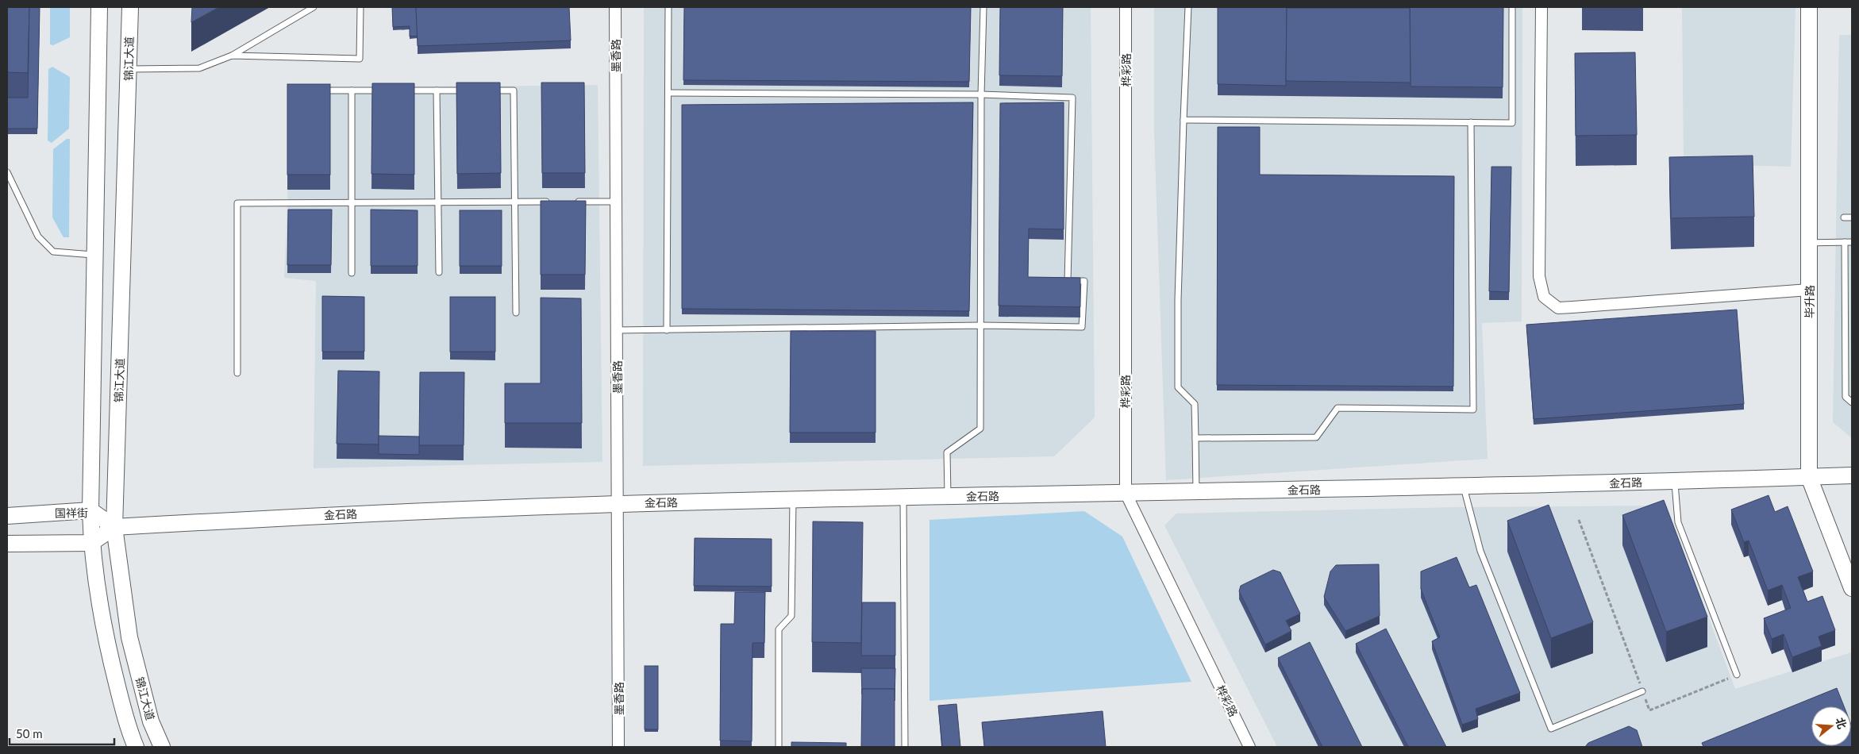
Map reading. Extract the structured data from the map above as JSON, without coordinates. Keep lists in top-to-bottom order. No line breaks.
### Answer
{"streets":{"street":["墨香路","锦江大道","桦彩路","毕升路","金石路","国祥街"]},"crossings":[["墨香路","金石路"],["锦江大道","金石路"],["锦江大道","国祥街"],["桦彩路","金石路"],["毕升路","金石路"],["金石路","国祥街"]],"scale_bar":"50 m","north":"right"}
